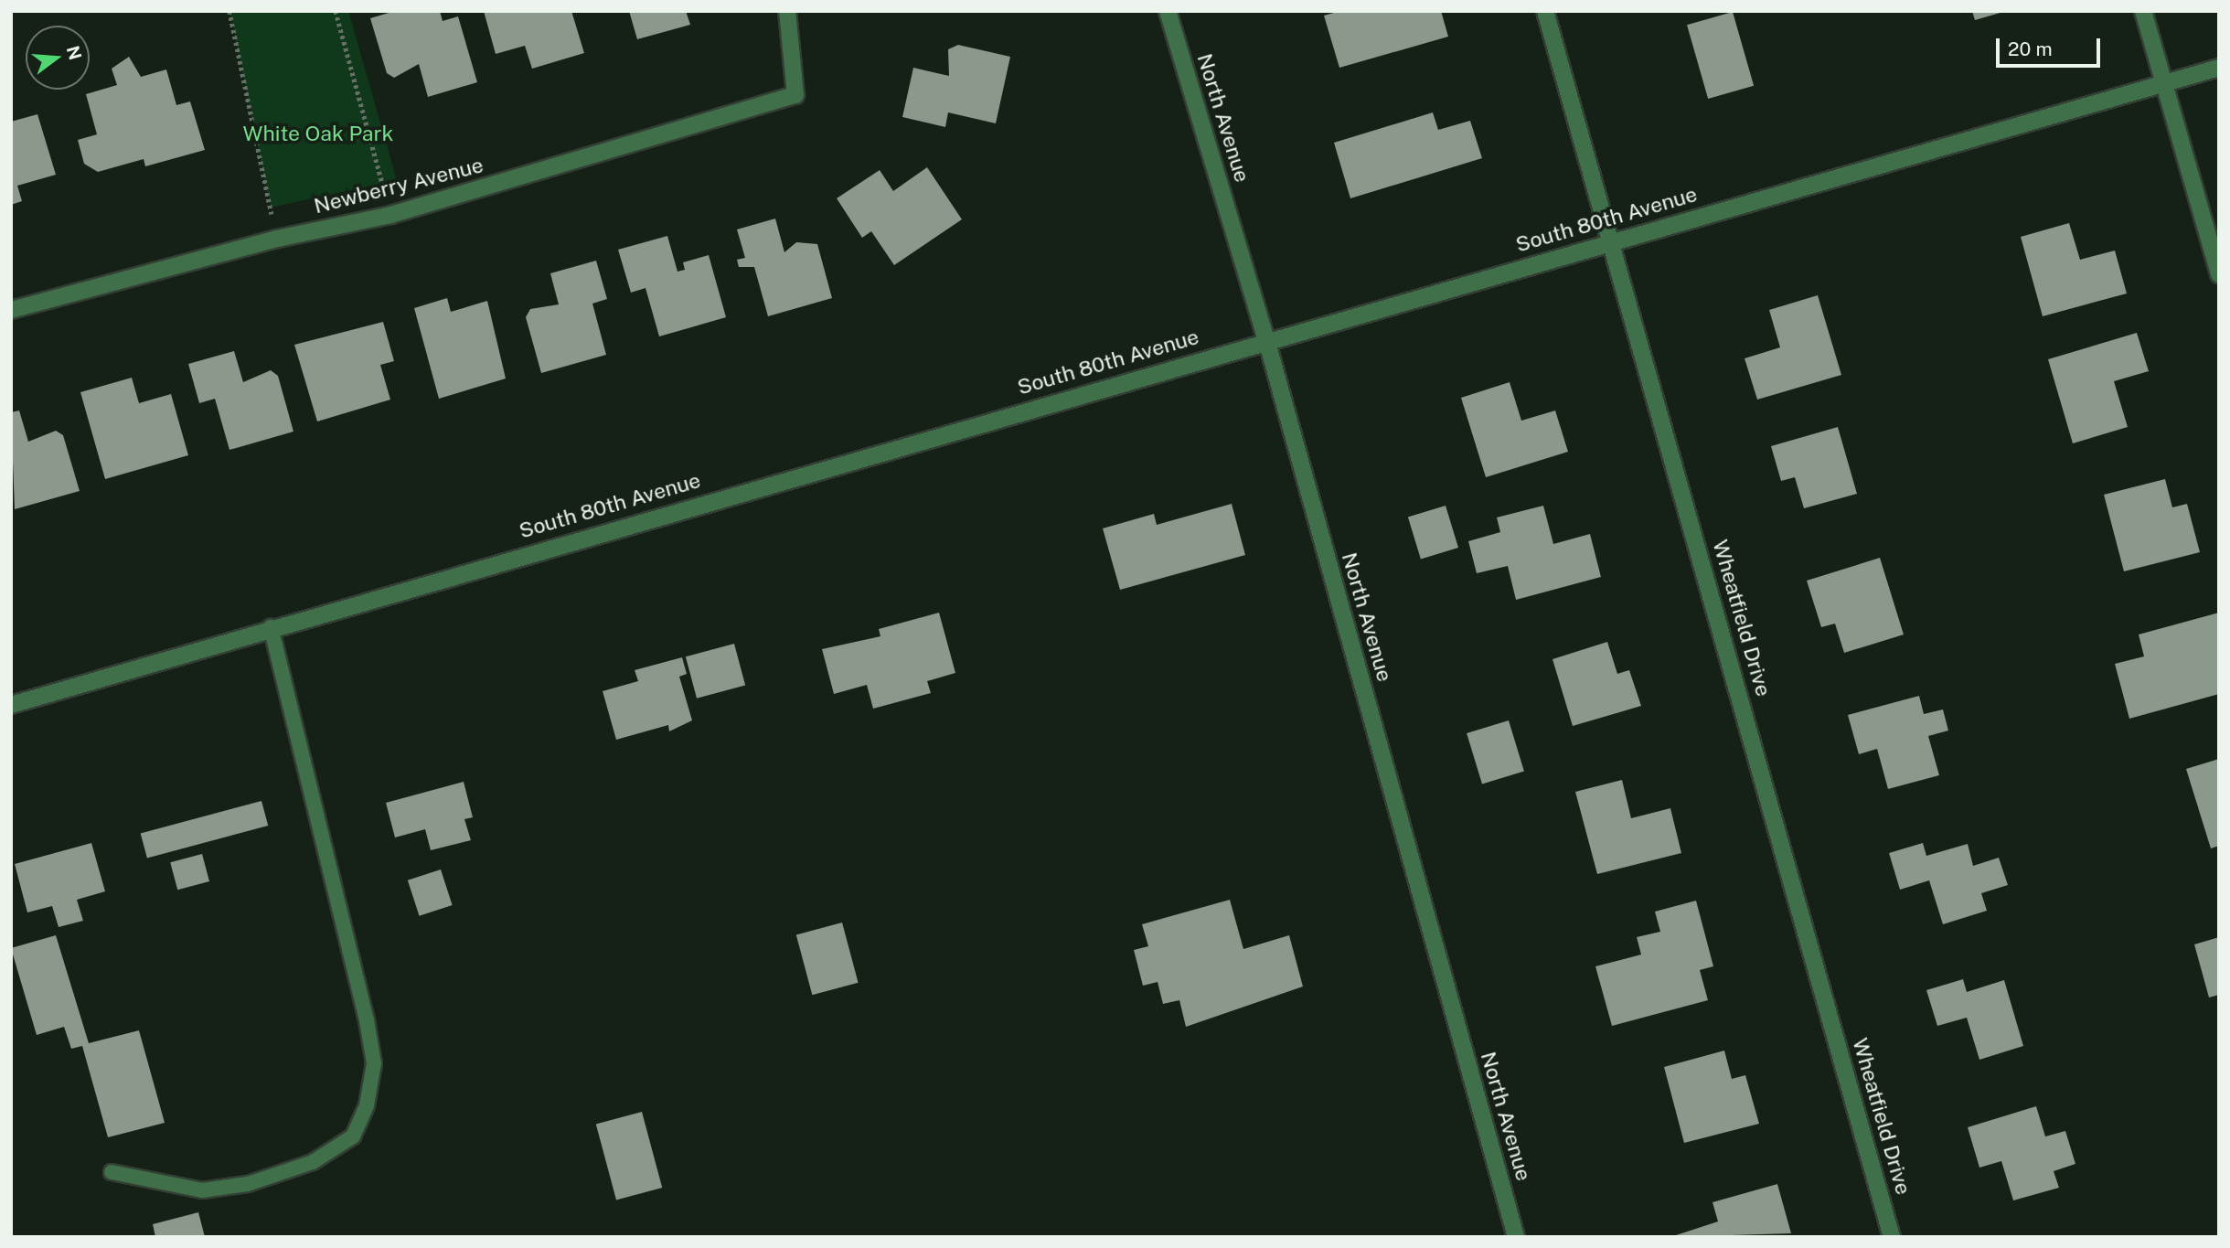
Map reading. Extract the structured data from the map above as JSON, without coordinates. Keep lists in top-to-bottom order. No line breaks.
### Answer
{"streets":{"street":["North Avenue","Newberry Avenue","South 80th Avenue","Wheatfield Drive"]},"crossings":[["North Avenue","South 80th Avenue"],["South 80th Avenue","Wheatfield Drive"]],"parks":["White Oak Park"],"scale_bar":"20 m","north":"right"}
